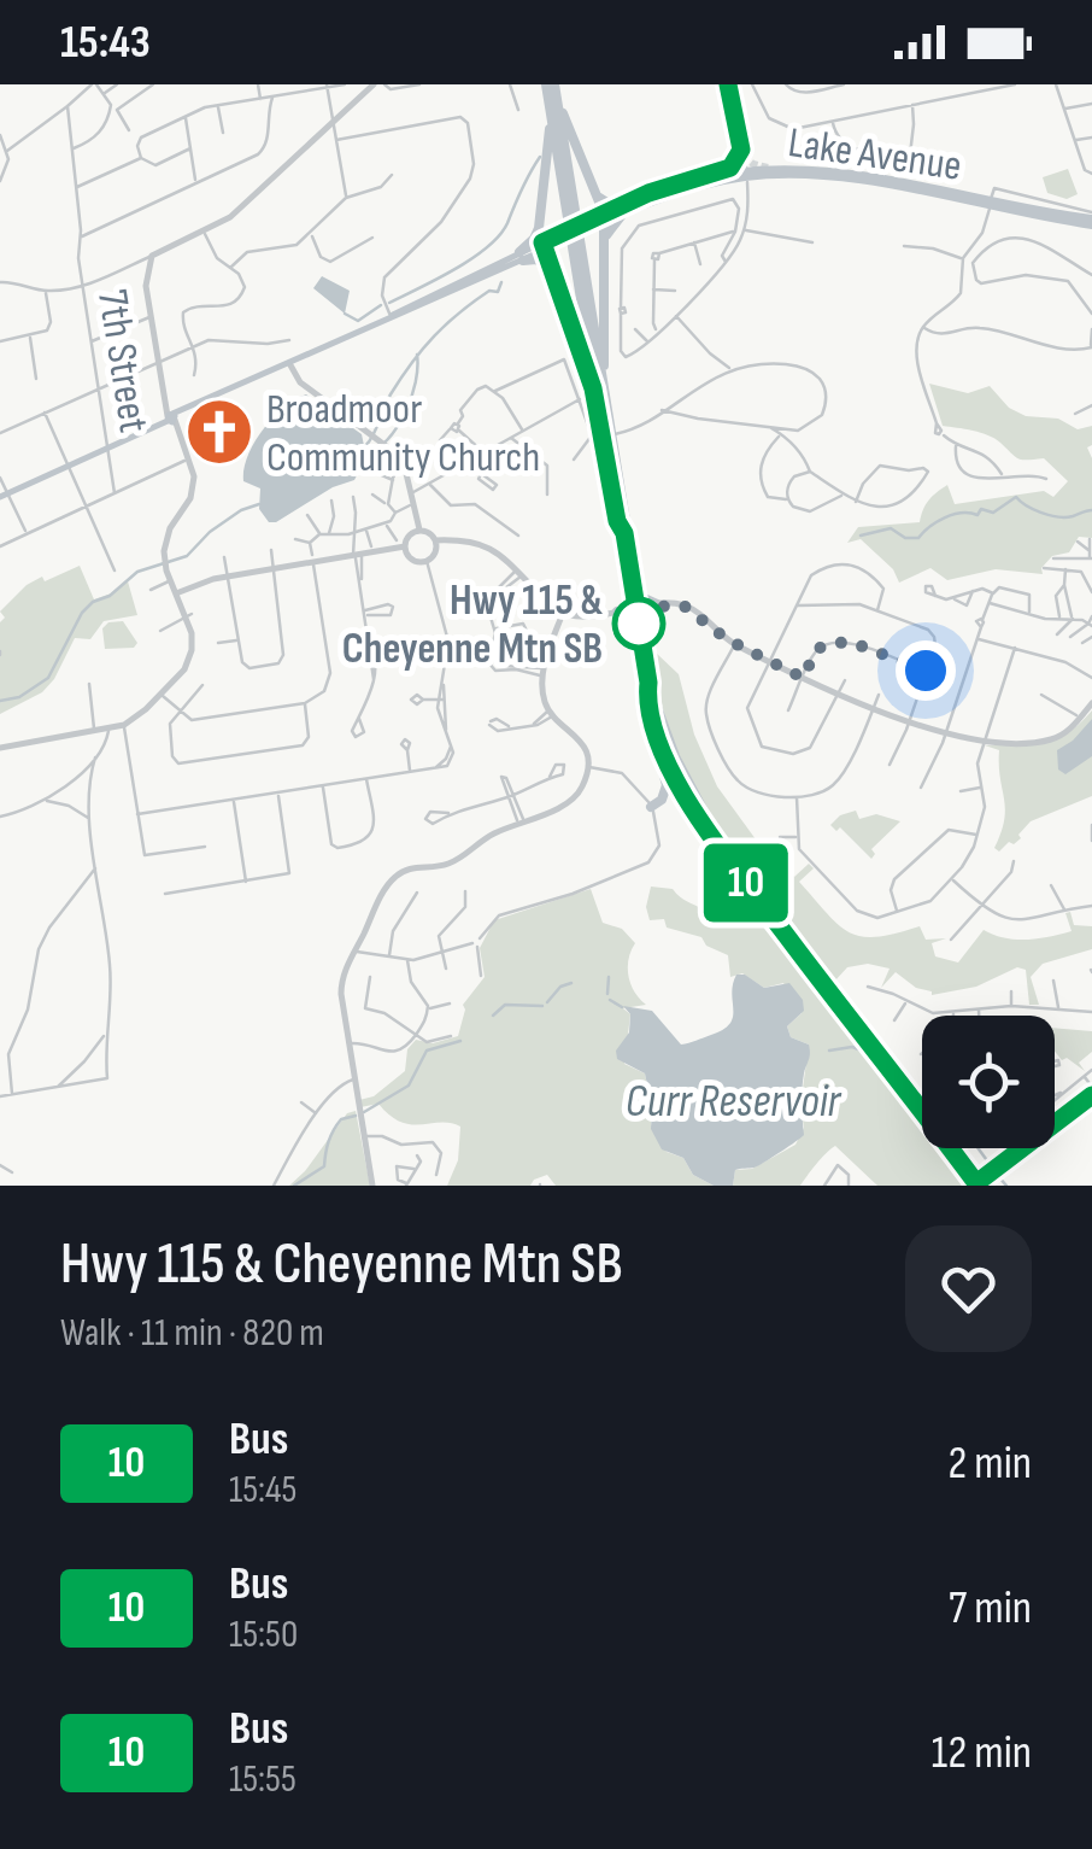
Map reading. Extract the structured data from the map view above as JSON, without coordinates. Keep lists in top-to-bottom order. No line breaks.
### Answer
{"streets":{"main road":["Lake Avenue"],"street":["7th Street"]},"crossings":[["Lake Avenue","7th Street"]],"water":["Curr Reservoir"],"places":{"church":["Broadmoor Community Church"],"other":["Hwy 115 & Cheyenne Mtn SB"]},"lines":["bus line 10"],"page":{"status":"15:43","on_map":"10","heading":["Hwy 115 & Cheyenne Mtn SB","Walk · 11 min · 820 m"],"list":[{"mark":"10","name":"Bus","note":"15:45","value":"2 min"},{"mark":"10","name":"Bus","note":"15:50","value":"7 min"},{"mark":"10","name":"Bus","note":"15:55","value":"12 min"}]}}
